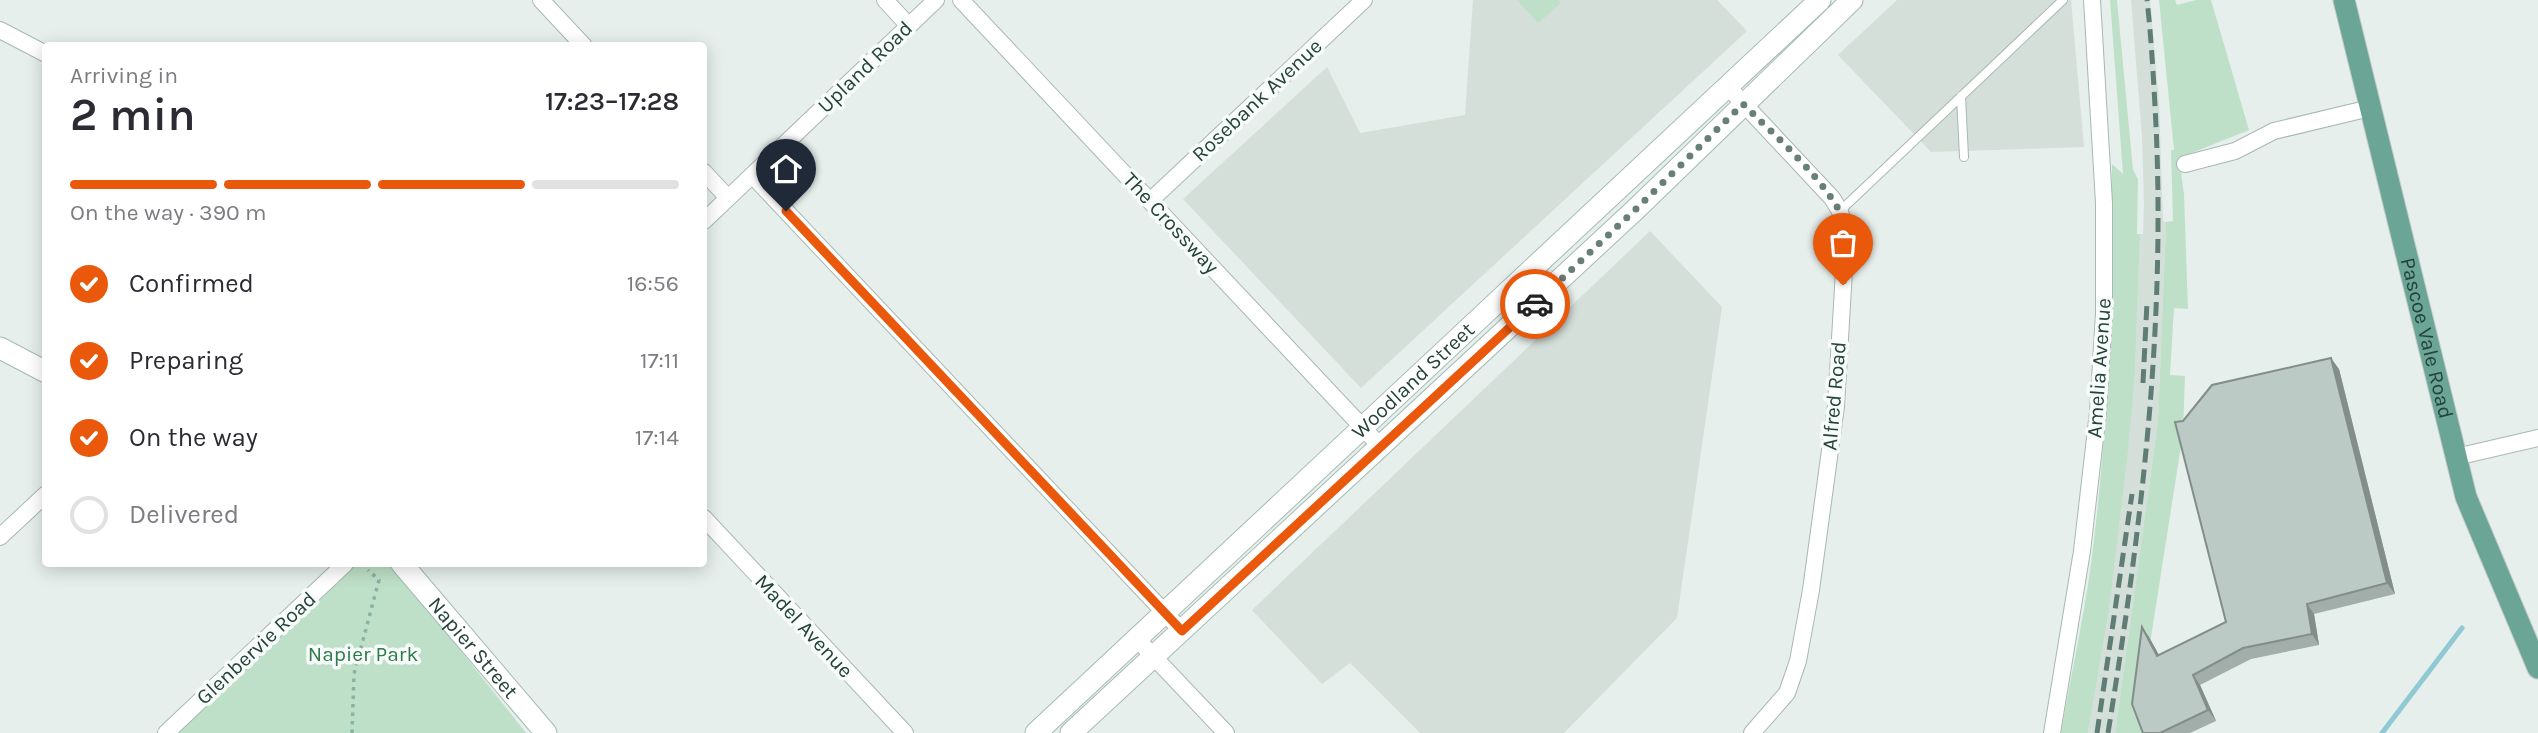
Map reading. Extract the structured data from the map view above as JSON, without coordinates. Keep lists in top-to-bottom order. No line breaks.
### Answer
{"streets":{"main road":["Pascoe Vale Road","Woodland Street","Napier Street"],"street":["Upland Road","Rosebank Avenue","The Crossway","Amelia Avenue","Alfred Road","Madel Avenue","Glenbervie Road"]},"crossings":[["Rosebank Avenue","The Crossway"],["The Crossway","Woodland Street"],["Woodland Street","Alfred Road"]],"parks":["Napier Park"],"page":{"heading":["2 min","Arriving in","17:23–17:28"],"bar":"On the way · 390 m","list":[["Confirmed","16:56"],["Preparing","17:11"],["On the way","17:14"],"Delivered"]}}
